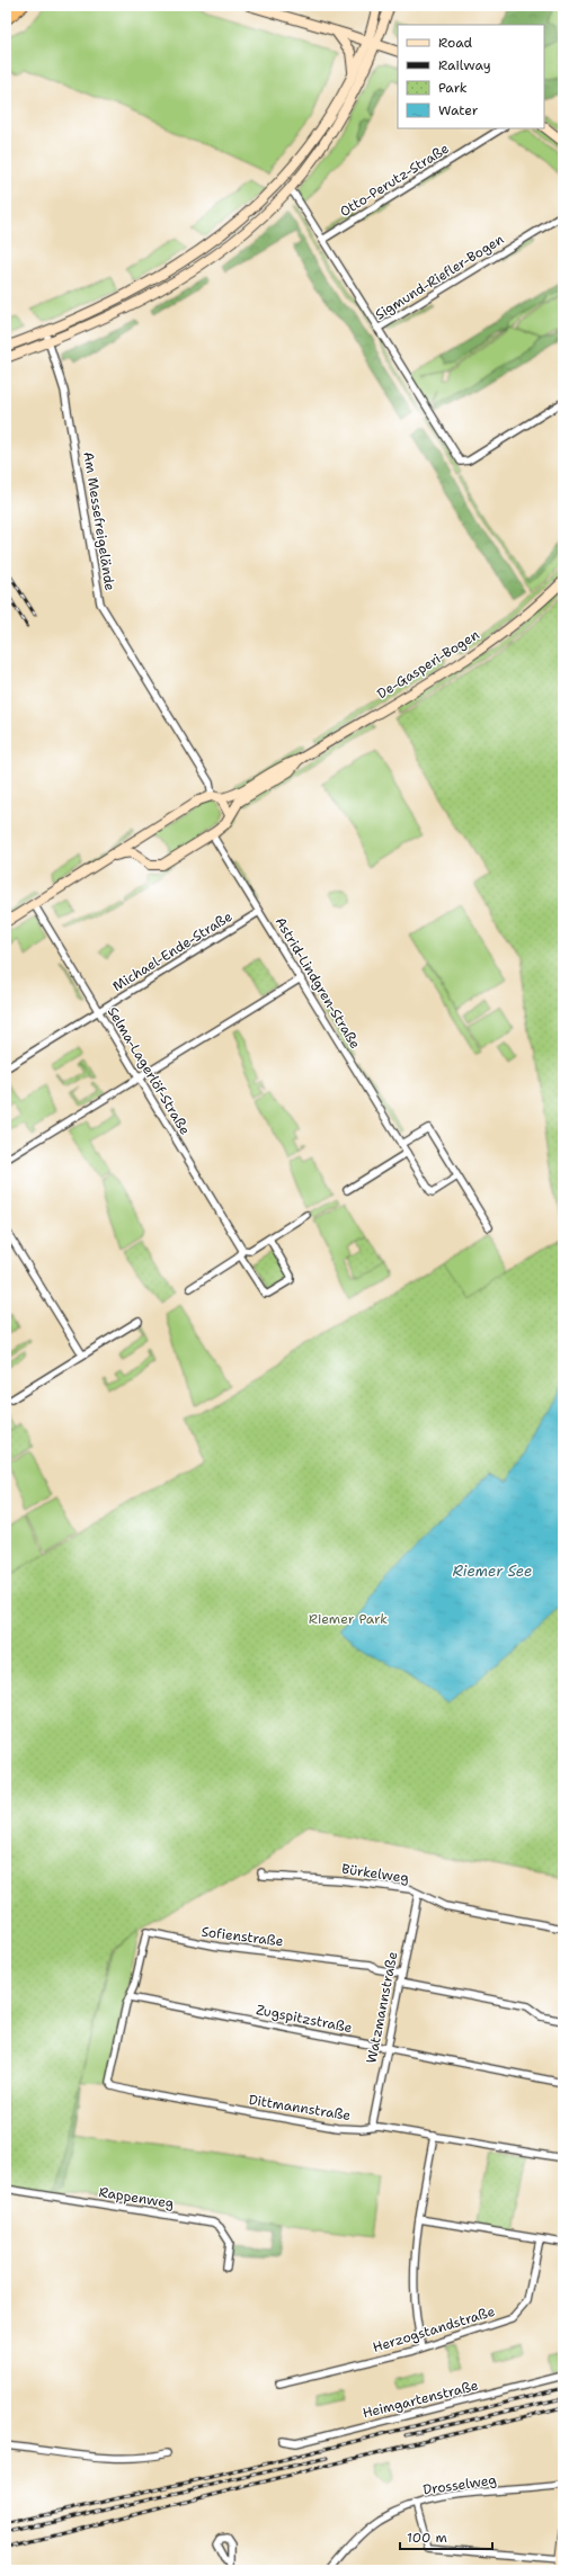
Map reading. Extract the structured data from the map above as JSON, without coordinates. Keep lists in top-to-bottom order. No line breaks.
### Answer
{"streets":{"main road":["De-Gasperi-Bogen"],"street":["Otto-Perutz-Straße","Sigmund-Riefler-Bogen","Am Messefreigelände","Michael-Ende-Straße","Astrid-Lindgren-Straße","Selma-Lagerlöf-Straße","Bürkelweg","Sofienstraße","Watzmannstraße","Zugspitzstraße","Dittmannstraße","Rappenweg","Herzogstandstraße","Heimgartenstraße","Drosselweg"]},"crossings":[["Am Messefreigelände","De-Gasperi-Bogen"],["De-Gasperi-Bogen","Astrid-Lindgren-Straße"],["De-Gasperi-Bogen","Selma-Lagerlöf-Straße"],["Michael-Ende-Straße","Astrid-Lindgren-Straße"],["Michael-Ende-Straße","Selma-Lagerlöf-Straße"],["Bürkelweg","Watzmannstraße"],["Sofienstraße","Watzmannstraße"],["Sofienstraße","Zugspitzstraße"],["Sofienstraße","Dittmannstraße"],["Watzmannstraße","Zugspitzstraße"],["Watzmannstraße","Dittmannstraße"],["Zugspitzstraße","Dittmannstraße"]],"water":["Riemer See"],"parks":["Riemer Park"],"legend":["Road","Railway","Park","Water"],"scale_bar":"100 m"}
